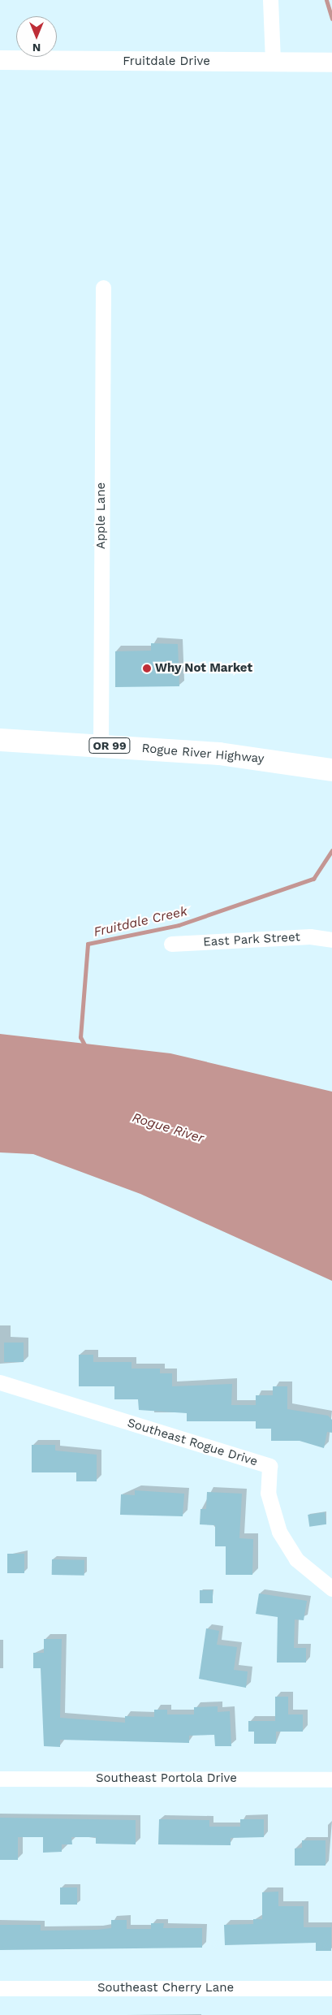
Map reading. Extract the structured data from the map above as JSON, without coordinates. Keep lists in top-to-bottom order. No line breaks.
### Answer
{"streets":{"main road":["OR 99","Rogue River Highway"],"street":["Fruitdale Drive","Apple Lane","East Park Street","Southeast Rogue Drive","Southeast Portola Drive","Southeast Cherry Lane"]},"crossings":[["Apple Lane","Rogue River Highway"]],"water":["Fruitdale Creek","Rogue River"],"places":["Why Not Market"],"north":"bottom"}
